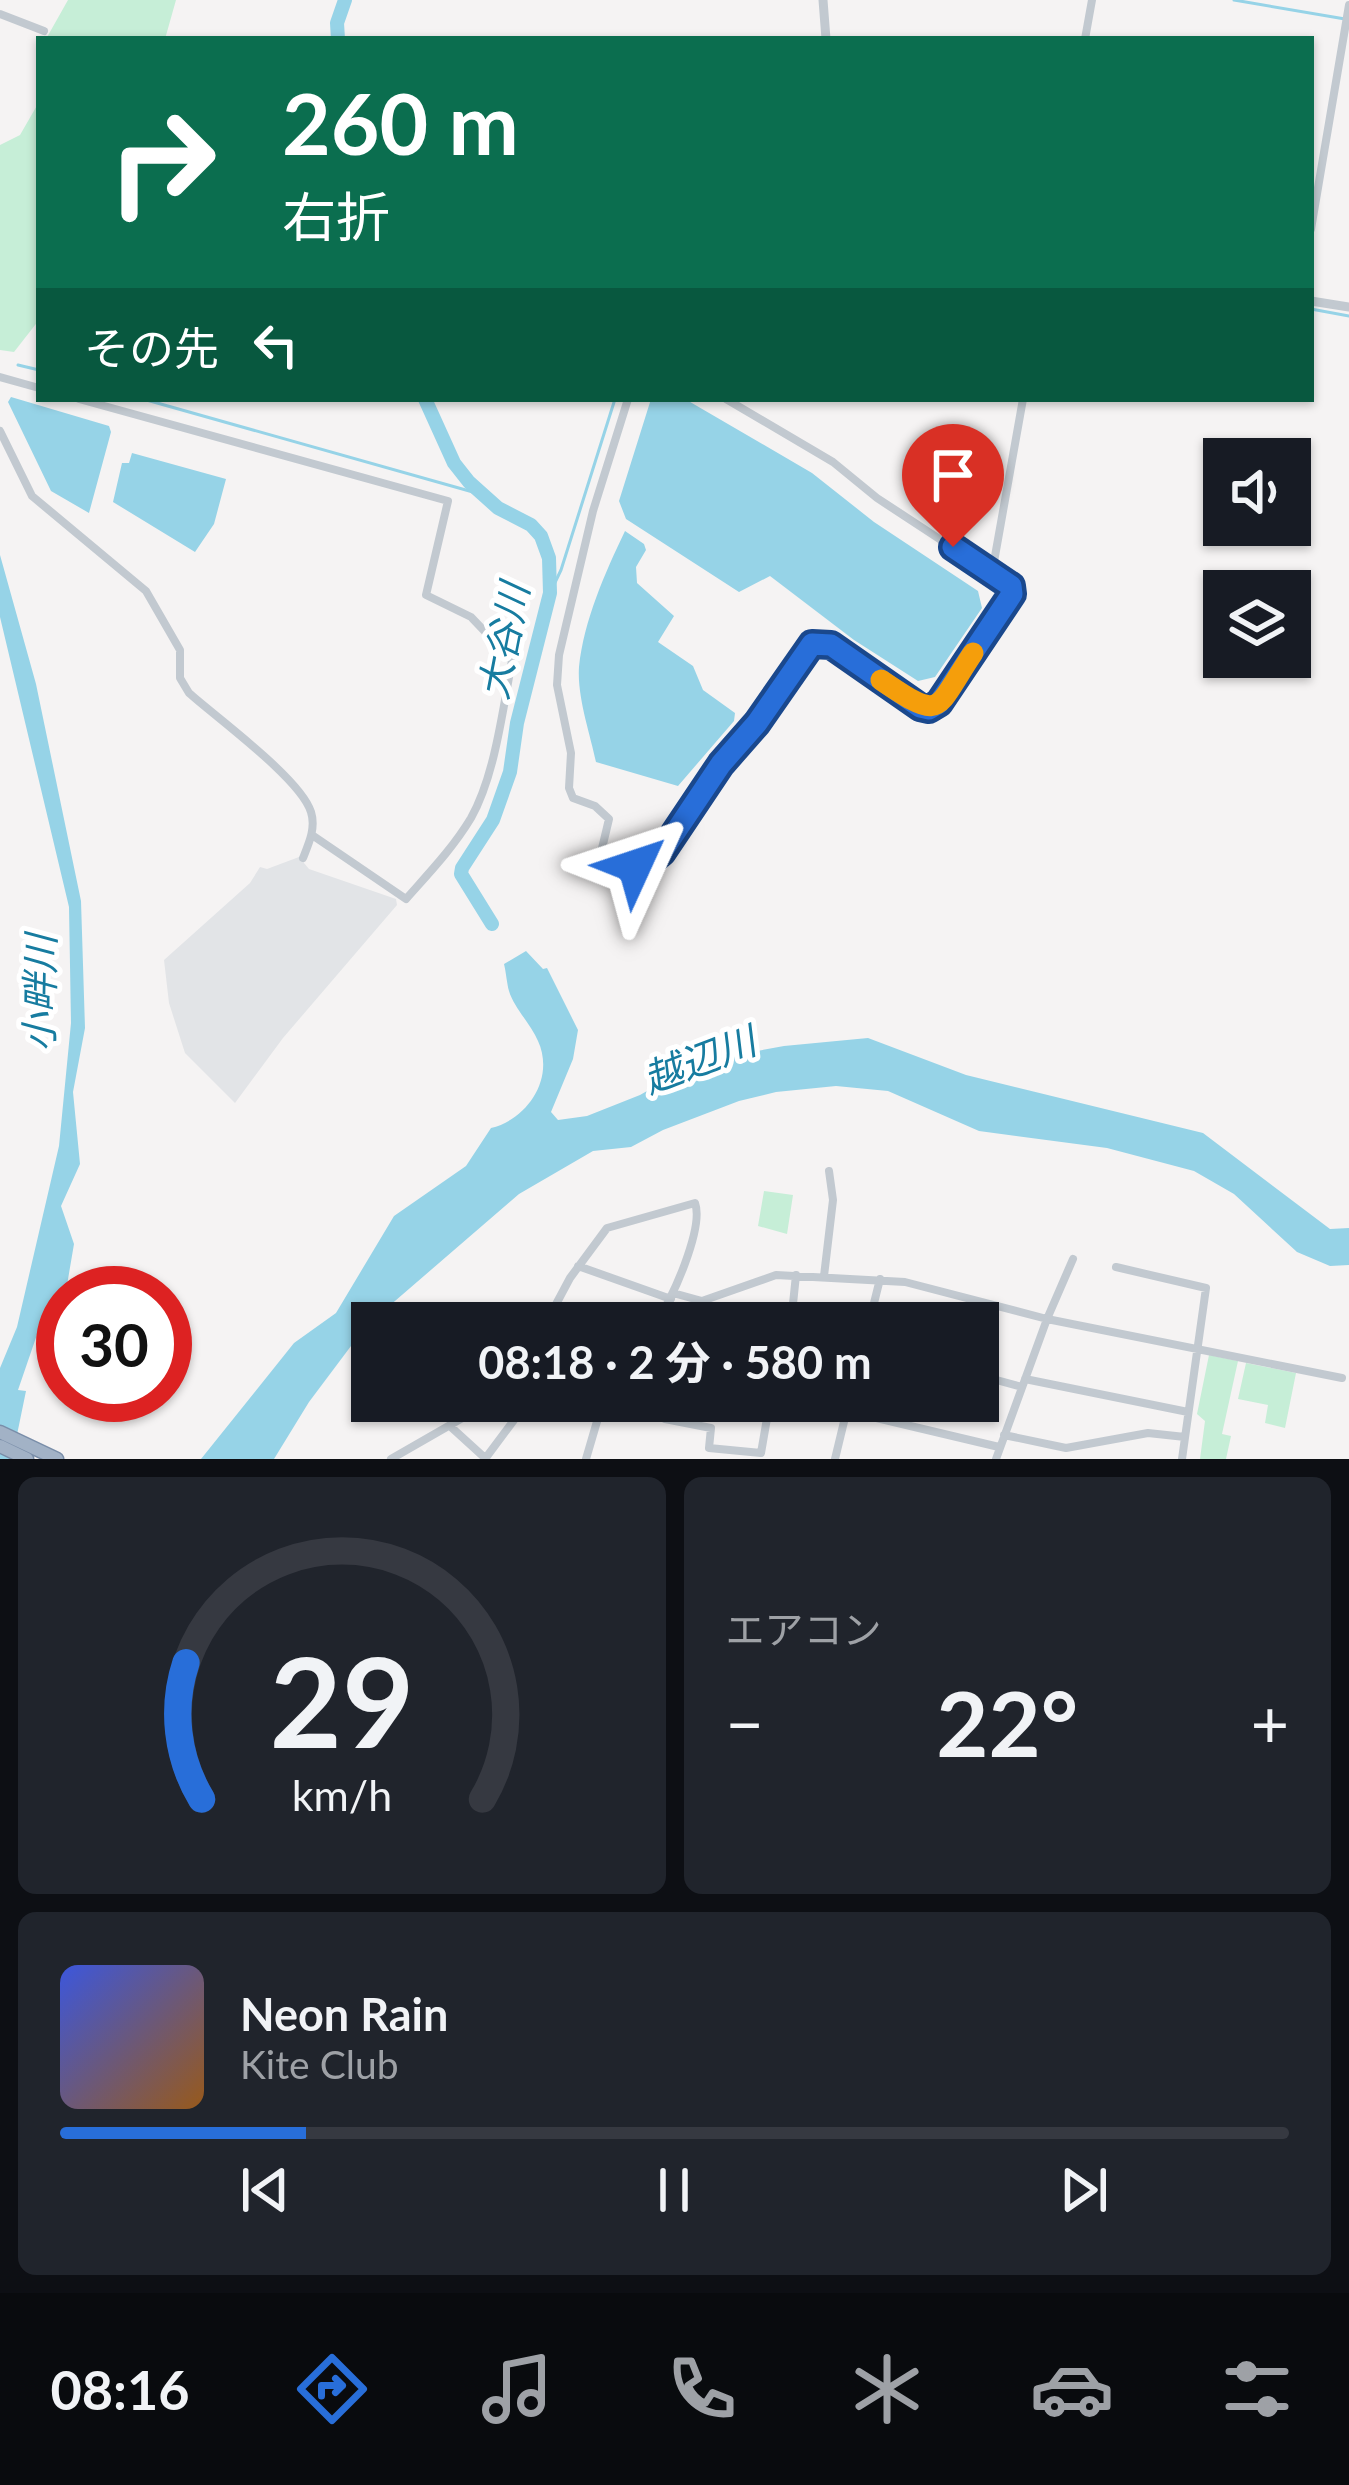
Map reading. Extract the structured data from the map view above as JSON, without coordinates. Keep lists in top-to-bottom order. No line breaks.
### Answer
{"water":["大谷川","小畔川","越辺川"],"page":{"turn":["260 m","右折"],"then":"その先","limit":"30","trip":"08:18 · 2 分 · 580 m","tile":"エアコン","heat":["−","22°","+"],"song":["Neon Rain","Kite Club"],"tabs":"08:16","gauge":["29","km/h"]}}
